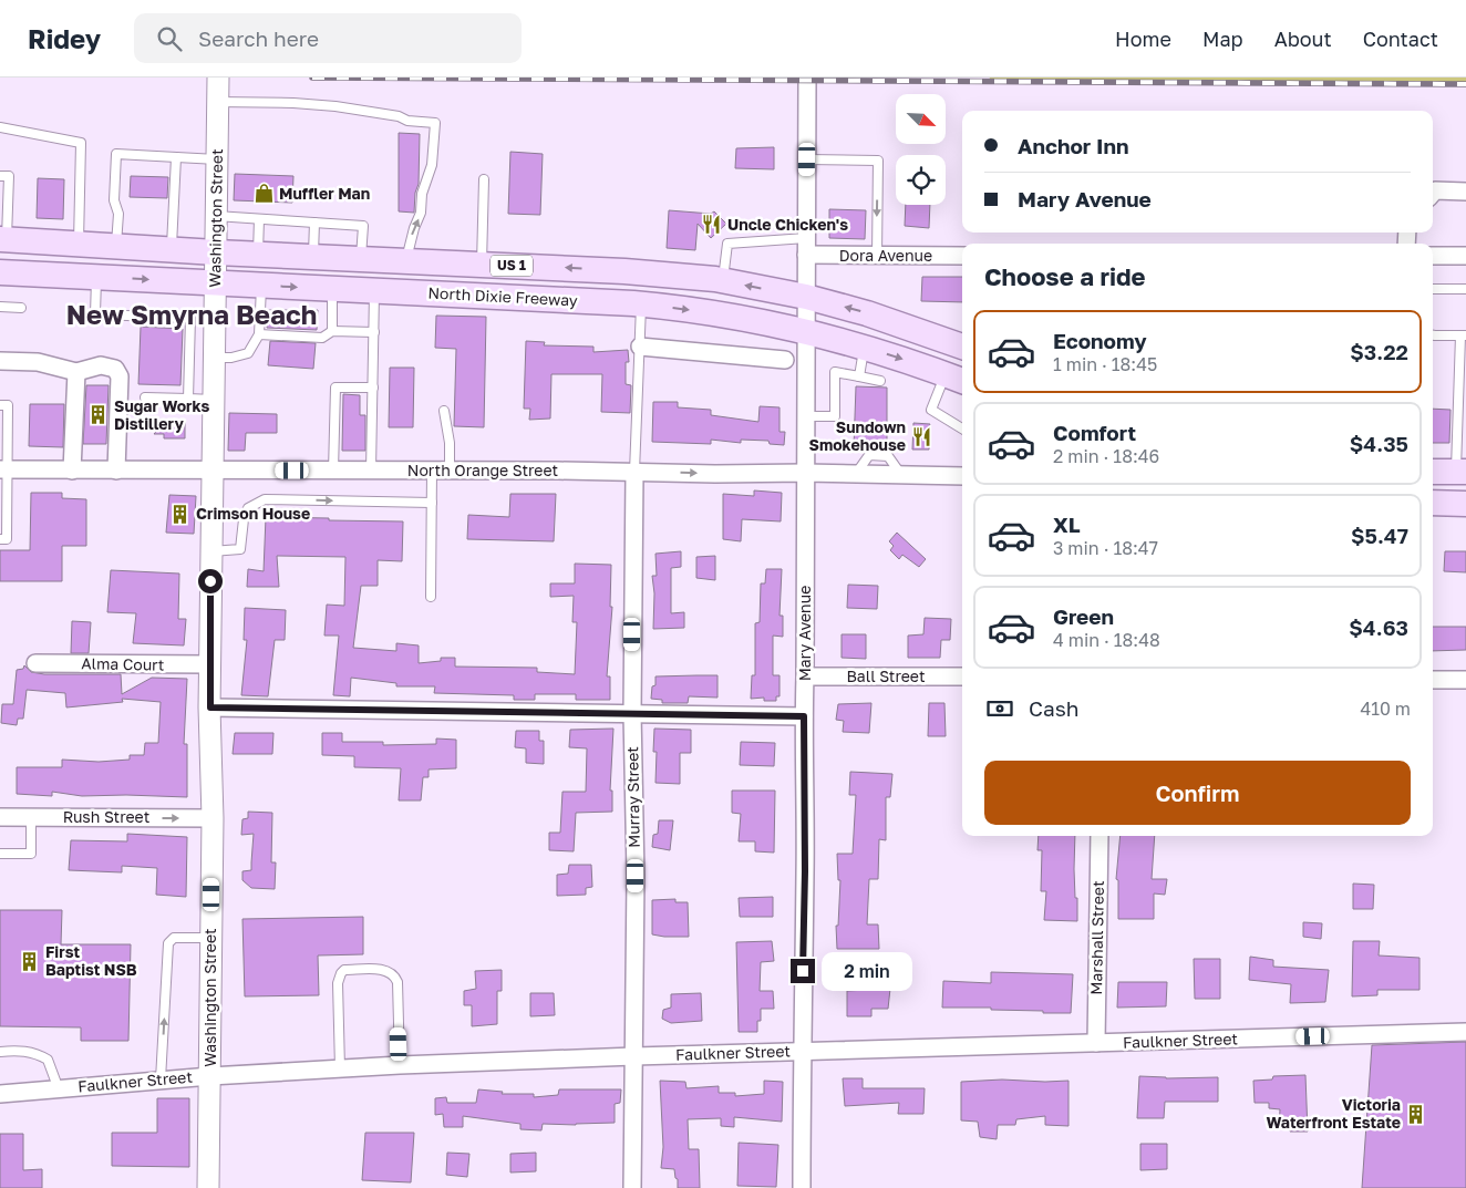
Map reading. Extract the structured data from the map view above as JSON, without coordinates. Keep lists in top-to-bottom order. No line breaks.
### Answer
{"streets":{"main road":["US 1","North Dixie Freeway"],"street":["Washington Street","Dora Avenue","North Orange Street","Mary Avenue","Alma Court","Ball Street","Murray Street","Rush Street","Marshall Street","Faulkner Street"]},"crossings":[["Washington Street","North Dixie Freeway"],["Washington Street","North Orange Street"],["Washington Street","Alma Court"],["Washington Street","Rush Street"],["Washington Street","Faulkner Street"],["Dora Avenue","Mary Avenue"],["North Dixie Freeway","Mary Avenue"],["North Orange Street","Mary Avenue"],["North Orange Street","Murray Street"],["Mary Avenue","Ball Street"],["Mary Avenue","Faulkner Street"],["Murray Street","Faulkner Street"],["Marshall Street","Faulkner Street"]],"one_way":["Rush Street"],"districts":["New Smyrna Beach"],"places":{"shop":["Muffler Man"],"restaurant":["Uncle Chicken's","Sundown Smokehouse"],"building":["Sugar Works Distillery","Crimson House","First Baptist NSB","Victoria Waterfront Estate"]},"north":"bottom right","page":{"header":"Ridey","search":"Search here","nav":["Home","Map","About","Contact"],"banner":["Anchor Inn","Mary Avenue"],"heading":"Choose a ride","list":[{"name":"Economy","note":"1 min · 18:45","value":"$3.22"},{"name":"Comfort","note":"2 min · 18:46","value":"$4.35"},{"name":"XL","note":"3 min · 18:47","value":"$5.47"},{"name":"Green","note":"4 min · 18:48","value":"$4.63"}],"pay":["Cash","410 m"],"buttons":"Confirm","bubble":"2 min"}}
